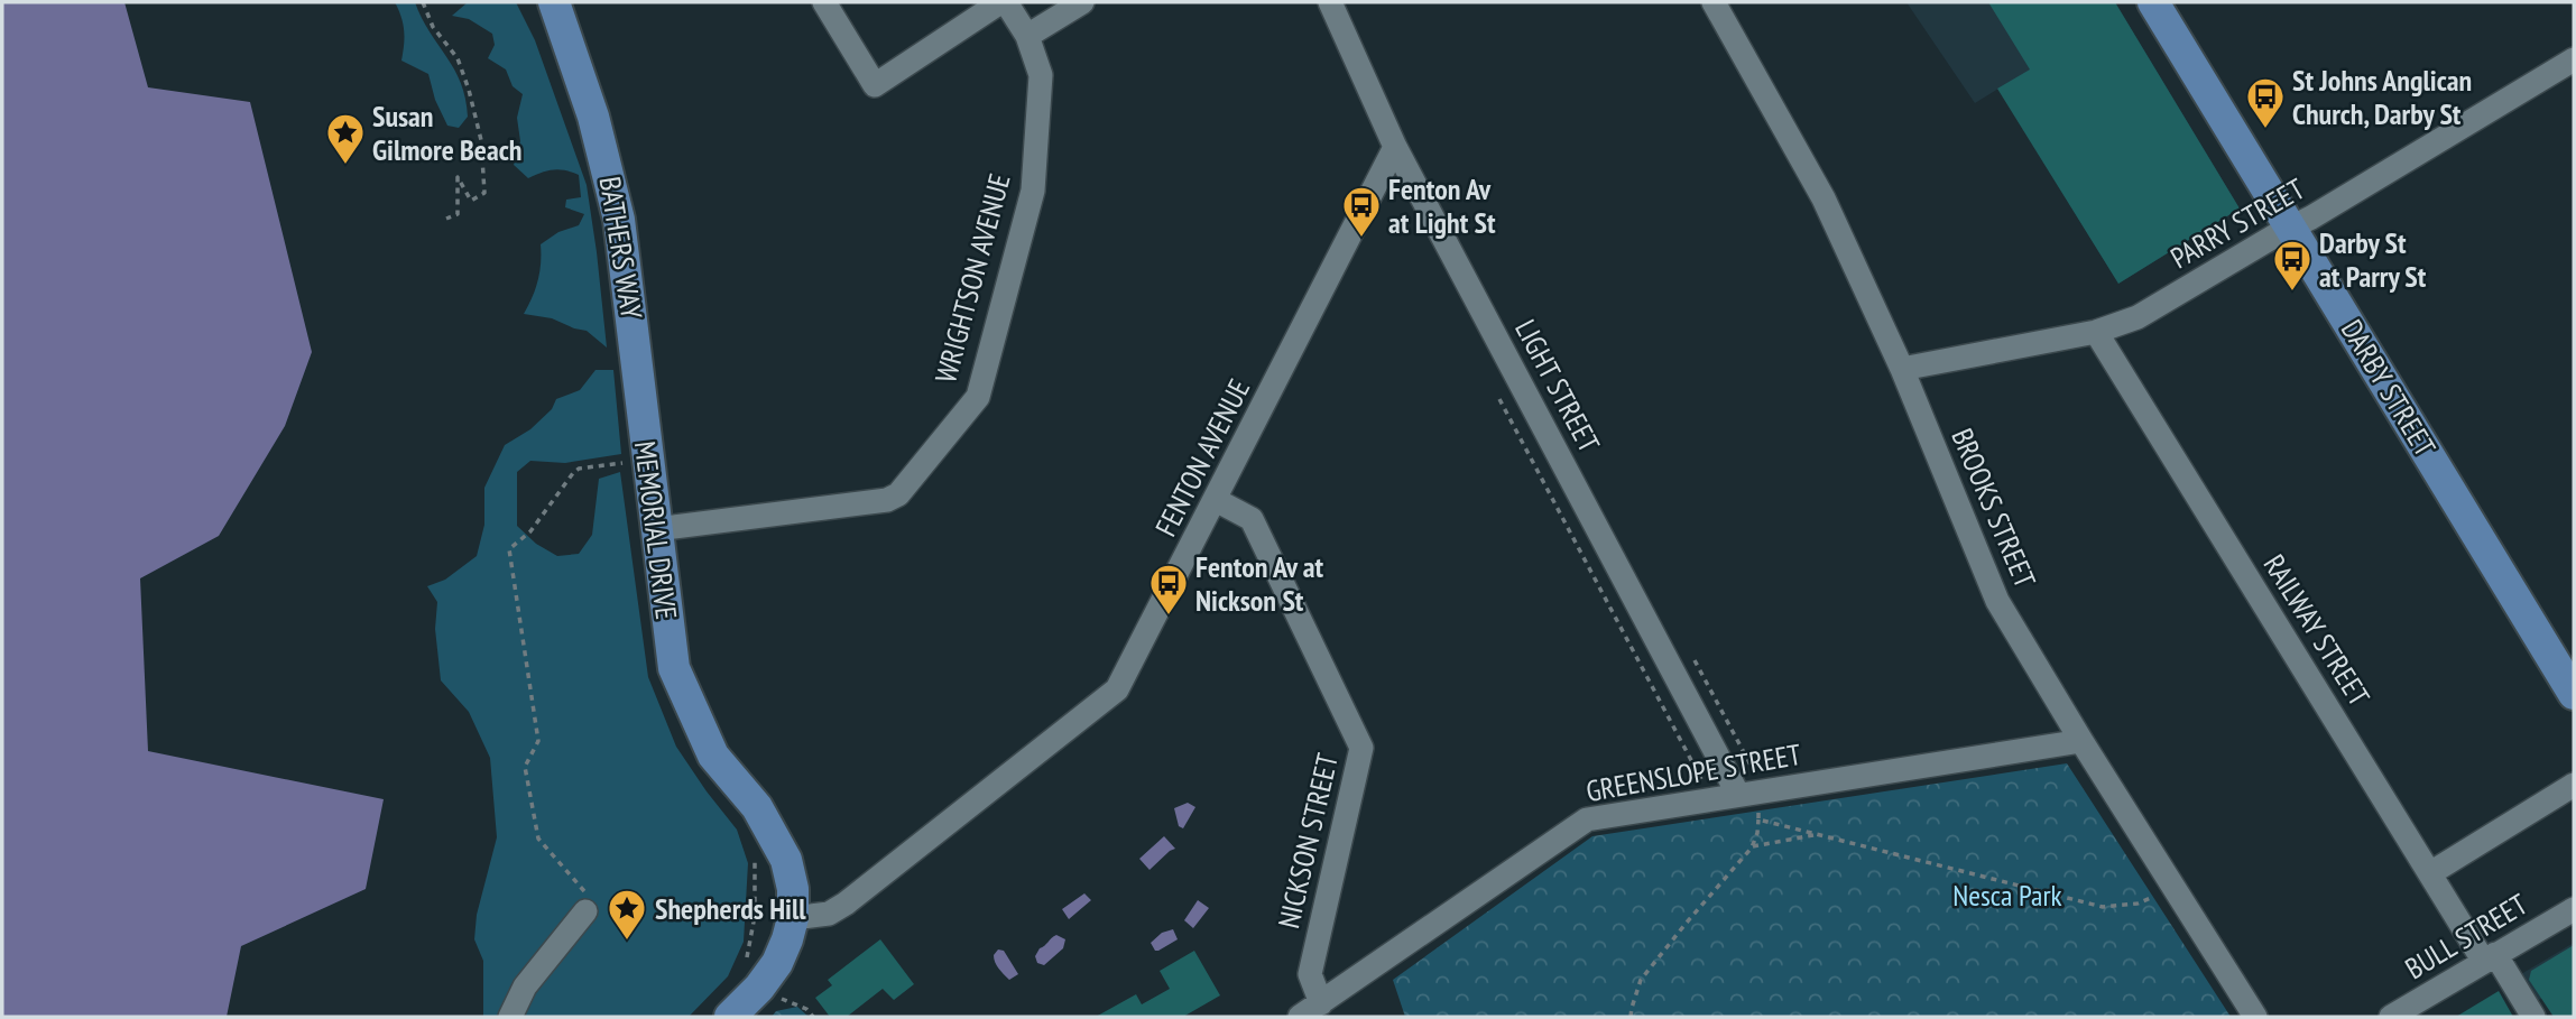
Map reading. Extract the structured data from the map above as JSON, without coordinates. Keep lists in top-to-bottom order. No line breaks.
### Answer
{"streets":{"main road":["DARBY STREET","MEMORIAL DRIVE"],"street":["PARRY STREET","WRIGHTSON AVENUE","LIGHT STREET","FENTON AVENUE","BROOKS STREET","RAILWAY STREET","GREENSLOPE STREET","NICKSON STREET","BULL STREET"]},"crossings":[["PARRY STREET","DARBY STREET"],["PARRY STREET","BROOKS STREET"],["PARRY STREET","RAILWAY STREET"],["WRIGHTSON AVENUE","MEMORIAL DRIVE"],["LIGHT STREET","FENTON AVENUE"],["LIGHT STREET","GREENSLOPE STREET"],["FENTON AVENUE","MEMORIAL DRIVE"],["FENTON AVENUE","NICKSON STREET"],["BROOKS STREET","GREENSLOPE STREET"],["RAILWAY STREET","BULL STREET"],["GREENSLOPE STREET","NICKSON STREET"]],"parks":["Nesca Park"],"places":{"bus stop":["St Johns Anglican Church, Darby St","Fenton Av at Light St","Darby St at Parry St","Fenton Av at Nickson St"],"place":["Susan Gilmore Beach","Shepherds Hill"]}}
